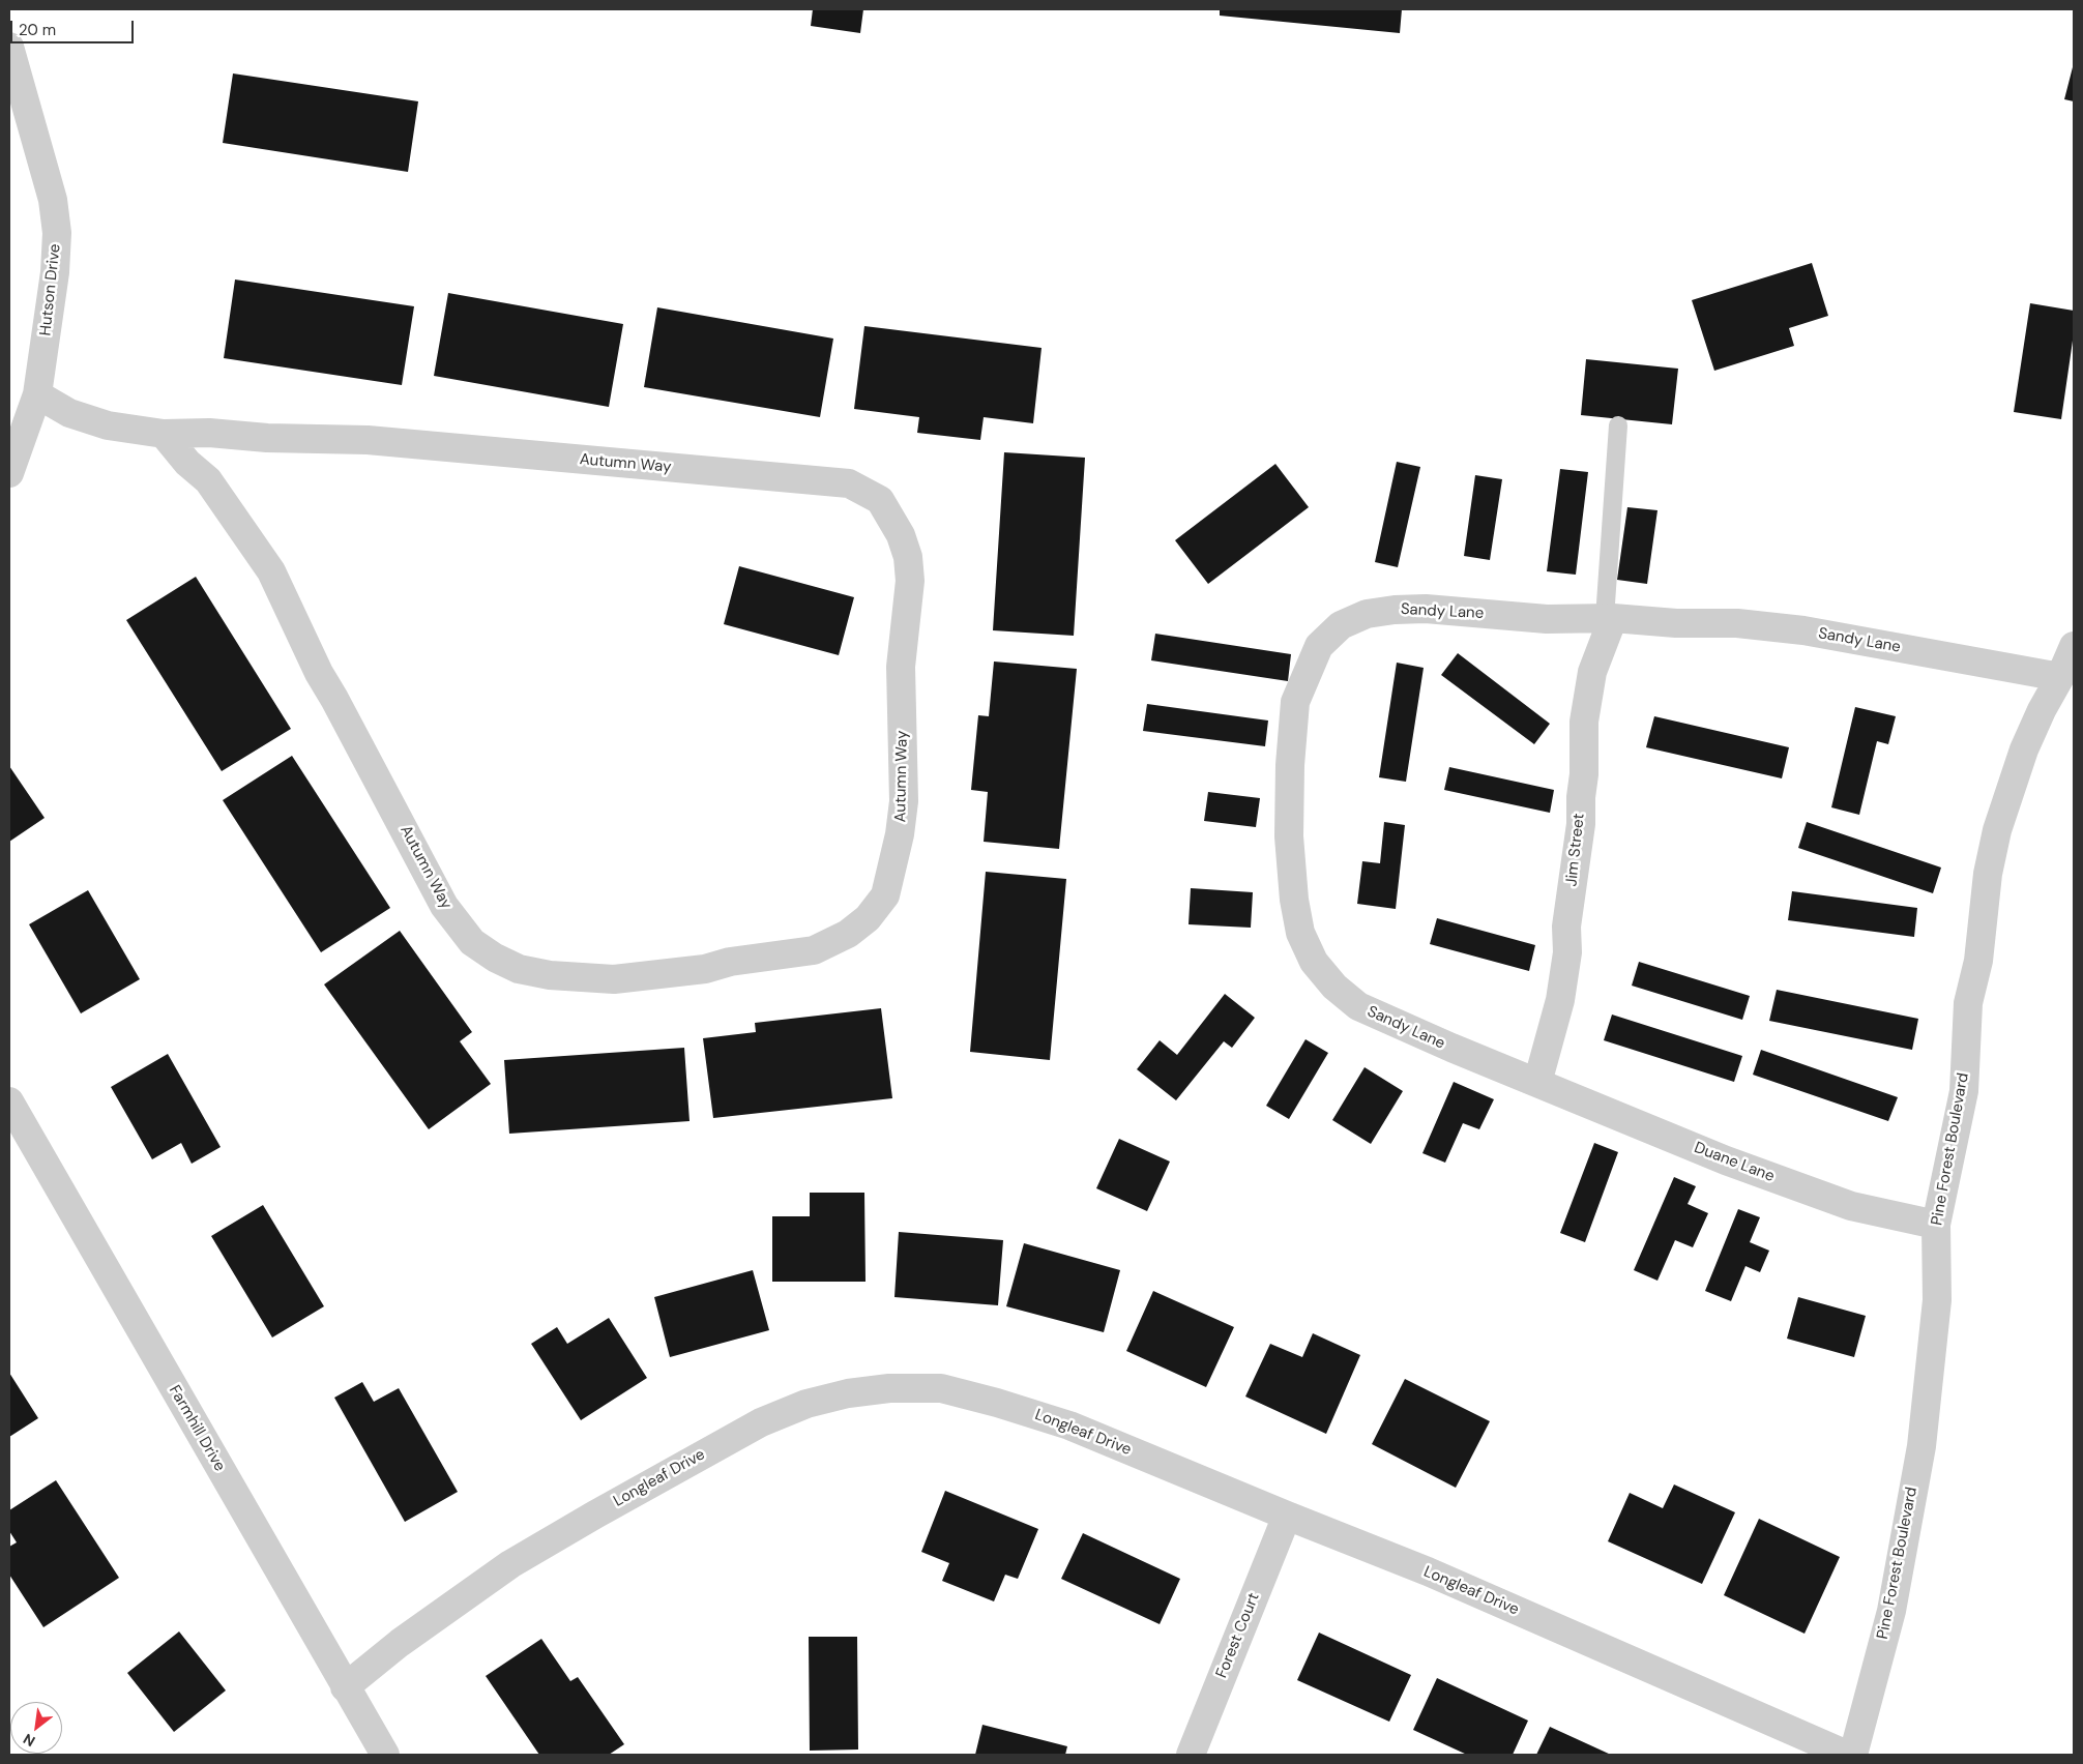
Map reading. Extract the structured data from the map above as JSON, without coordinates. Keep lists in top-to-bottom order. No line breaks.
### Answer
{"streets":{"street":["Hutson Drive","Autumn Way","Sandy Lane","Jim Street","Pine Forest Boulevard","Duane Lane","Farmhill Drive","Longleaf Drive","Forest Court"]},"crossings":[["Hutson Drive","Autumn Way"],["Sandy Lane","Jim Street"],["Sandy Lane","Pine Forest Boulevard"],["Sandy Lane","Duane Lane"],["Jim Street","Duane Lane"],["Pine Forest Boulevard","Duane Lane"],["Farmhill Drive","Longleaf Drive"],["Longleaf Drive","Forest Court"]],"scale_bar":"20 m","north":"bottom left"}
